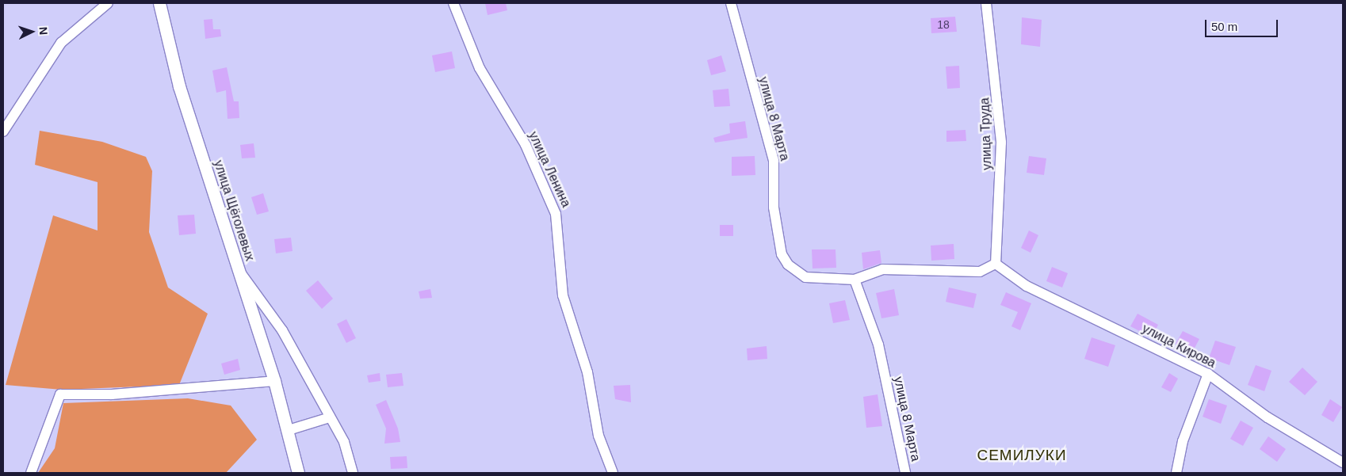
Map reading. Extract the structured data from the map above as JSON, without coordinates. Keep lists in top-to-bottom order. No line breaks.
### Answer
{"streets":{"main road":["улица Щёголевых"],"street":["улица 8 Марта","улица Труда","улица Ленина","улица Кирова"]},"crossings":[["улица 8 Марта","улица Труда"],["улица 8 Марта","улица Кирова"],["улица Труда","улица Кирова"]],"districts":["СЕМИЛУКИ"],"house_numbers":["18"],"scale_bar":"50 m","north":"right"}
